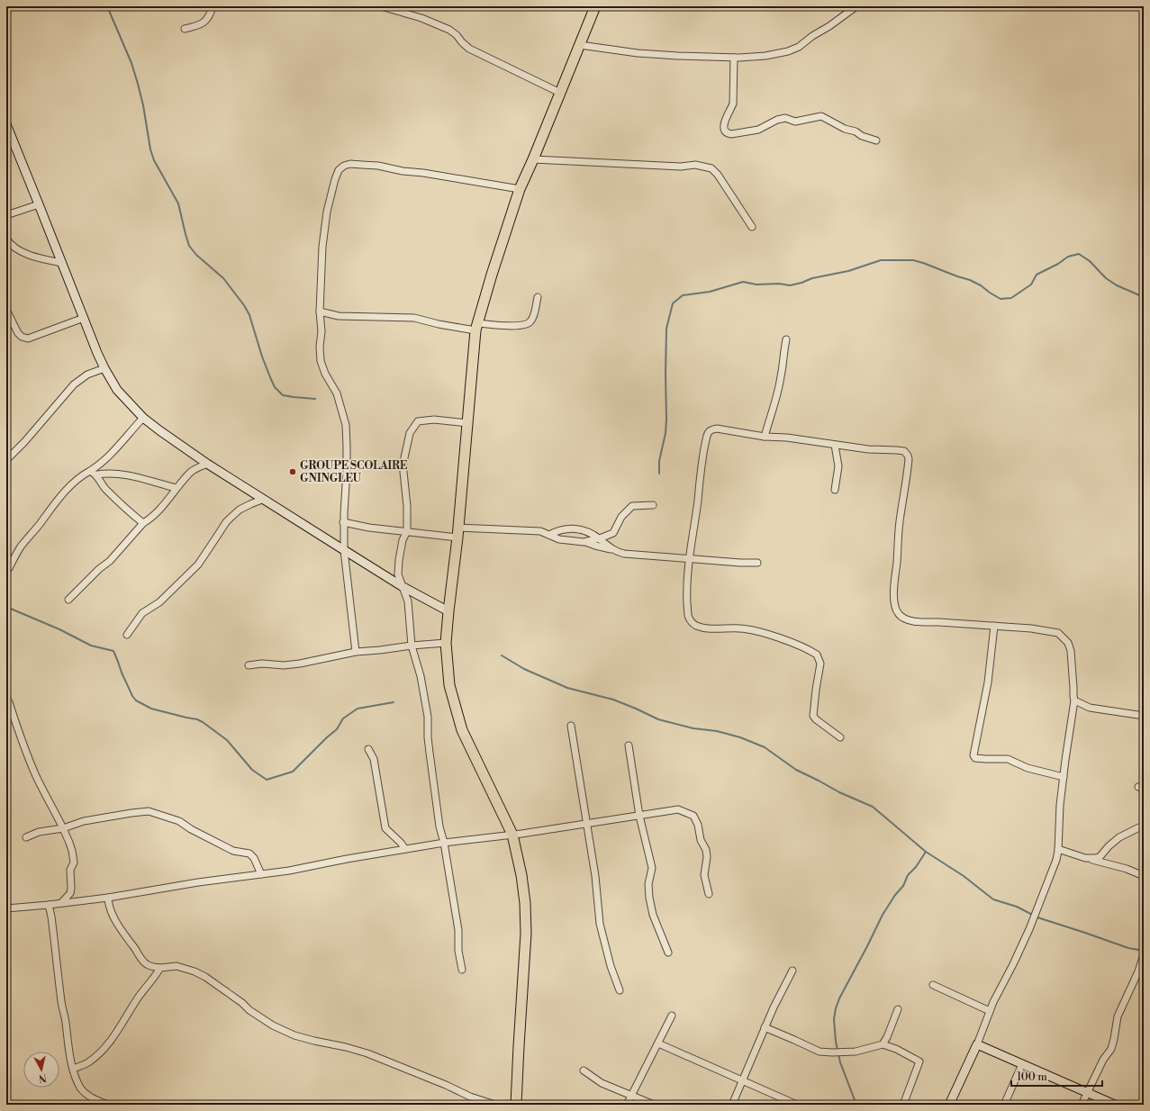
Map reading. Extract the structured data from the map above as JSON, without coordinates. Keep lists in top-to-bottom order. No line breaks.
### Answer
{"places":["GROUPE SCOLAIRE GNINGLEU"],"scale_bar":"100 m","north":"bottom"}
